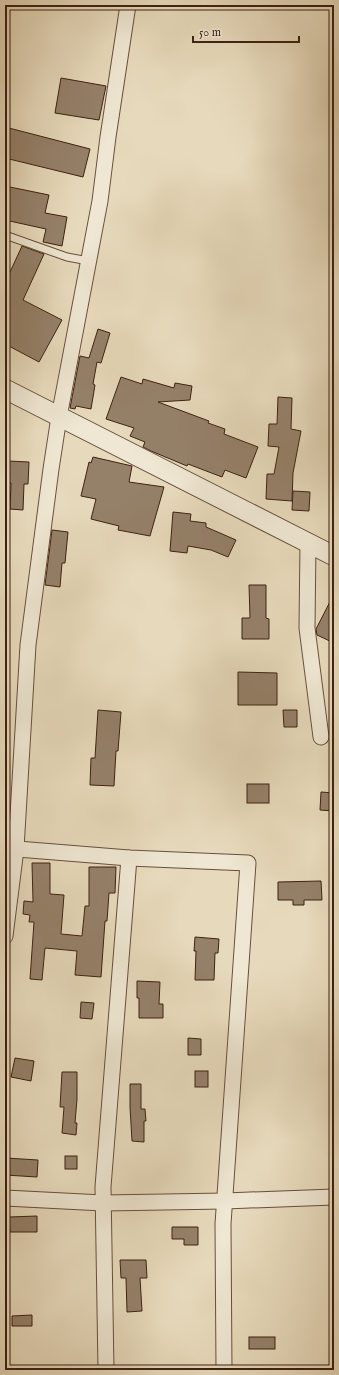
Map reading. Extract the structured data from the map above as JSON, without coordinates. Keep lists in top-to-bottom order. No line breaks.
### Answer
{"scale_bar":"50 m"}
